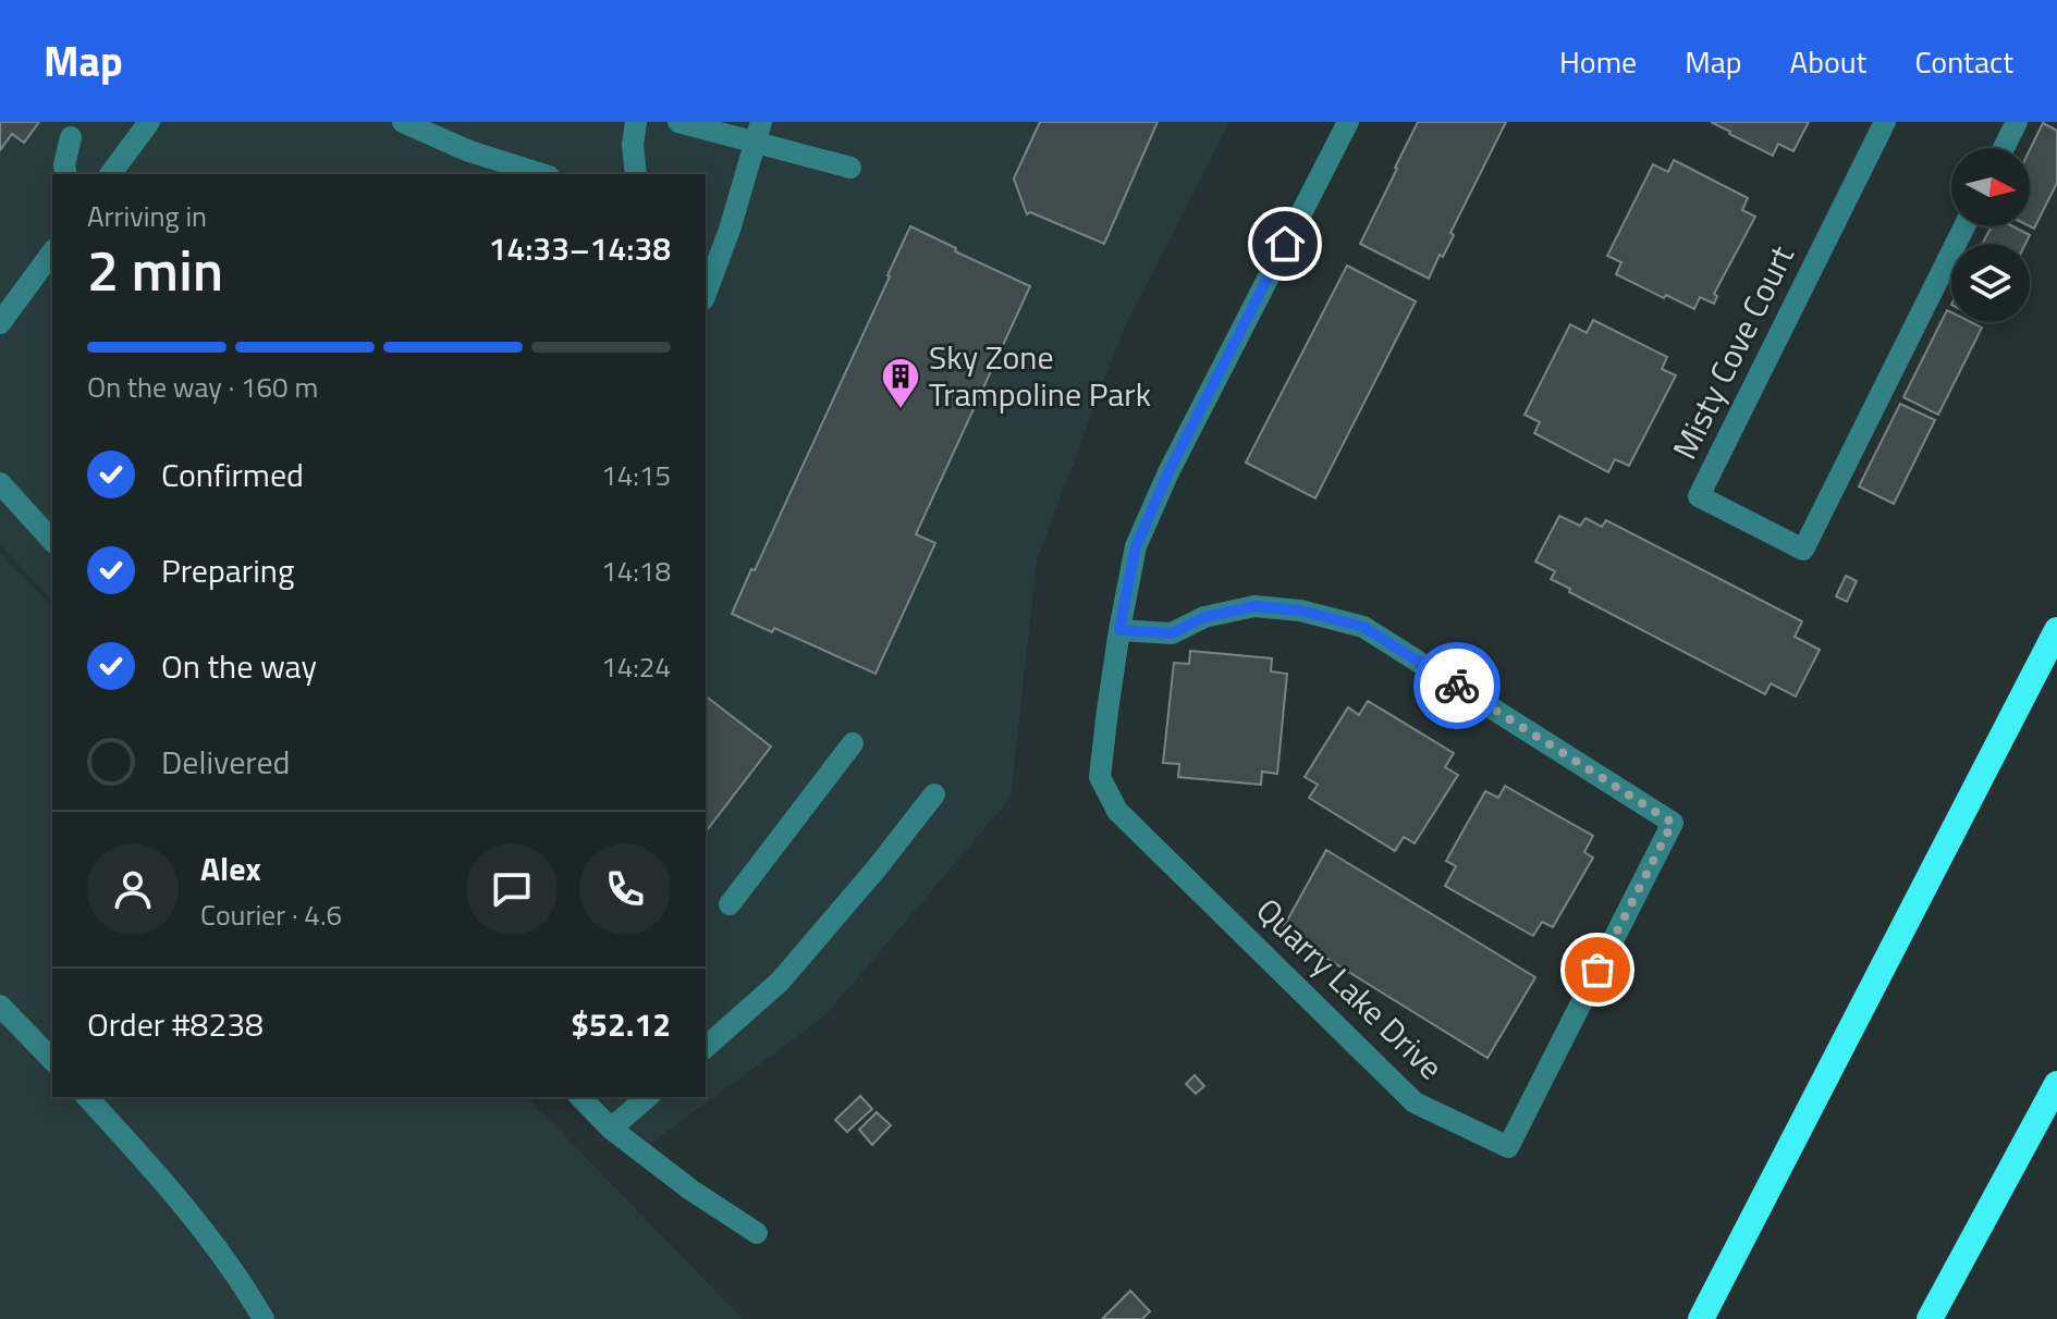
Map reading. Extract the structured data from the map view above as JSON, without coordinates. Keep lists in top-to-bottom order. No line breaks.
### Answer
{"streets":{"street":["Misty Cove Court","Quarry Lake Drive"]},"places":{"building":["Sky Zone Trampoline Park"]},"north":"right","page":{"header":"Map","nav":["Home","Map","About","Contact"],"heading":["2 min","Arriving in","14:33–14:38"],"panel":["Alex","Courier · 4.6","Order #8238","$52.12"],"bar":"On the way · 160 m","list":[["Confirmed","14:15"],["Preparing","14:18"],["On the way","14:24"],"Delivered"]}}
